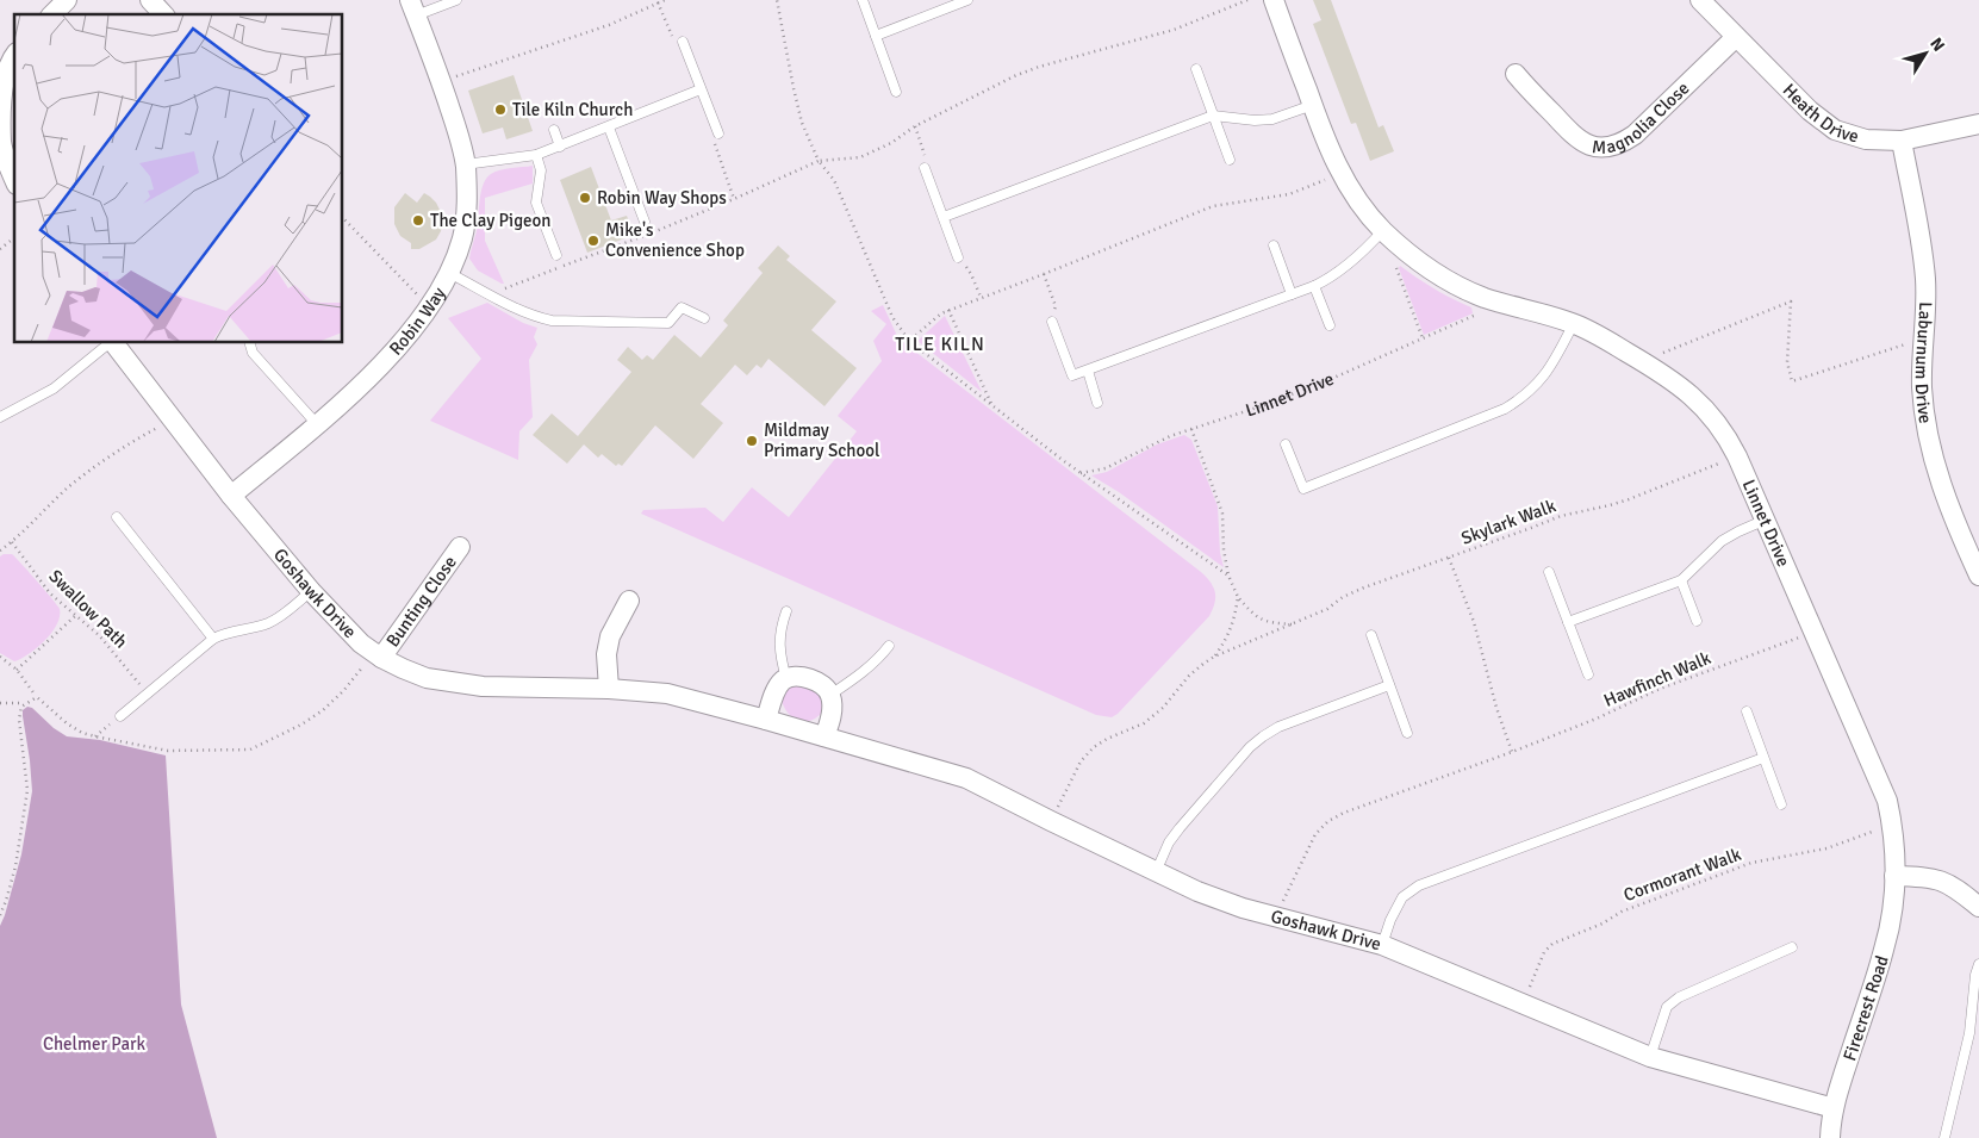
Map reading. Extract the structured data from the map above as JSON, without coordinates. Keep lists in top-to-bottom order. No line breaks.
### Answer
{"streets":{"street":["Magnolia Close","Heath Drive","Robin Way","Laburnum Drive","Linnet Drive","Goshawk Drive","Bunting Close","Firecrest Road"],"path":["Skylark Walk","Swallow Path","Hawfinch Walk","Cormorant Walk"]},"crossings":[["Magnolia Close","Heath Drive"],["Heath Drive","Laburnum Drive"],["Robin Way","Goshawk Drive"],["Linnet Drive","Skylark Walk"],["Linnet Drive","Hawfinch Walk"],["Linnet Drive","Cormorant Walk"],["Linnet Drive","Firecrest Road"],["Skylark Walk","Goshawk Drive"],["Goshawk Drive","Bunting Close"],["Goshawk Drive","Hawfinch Walk"],["Goshawk Drive","Cormorant Walk"],["Goshawk Drive","Firecrest Road"]],"districts":["TILE KILN"],"parks":["Chelmer Park"],"places":["Tile Kiln Church","Robin Way Shops","The Clay Pigeon","Mike's Convenience Shop","Mildmay Primary School"],"north":"top right"}
